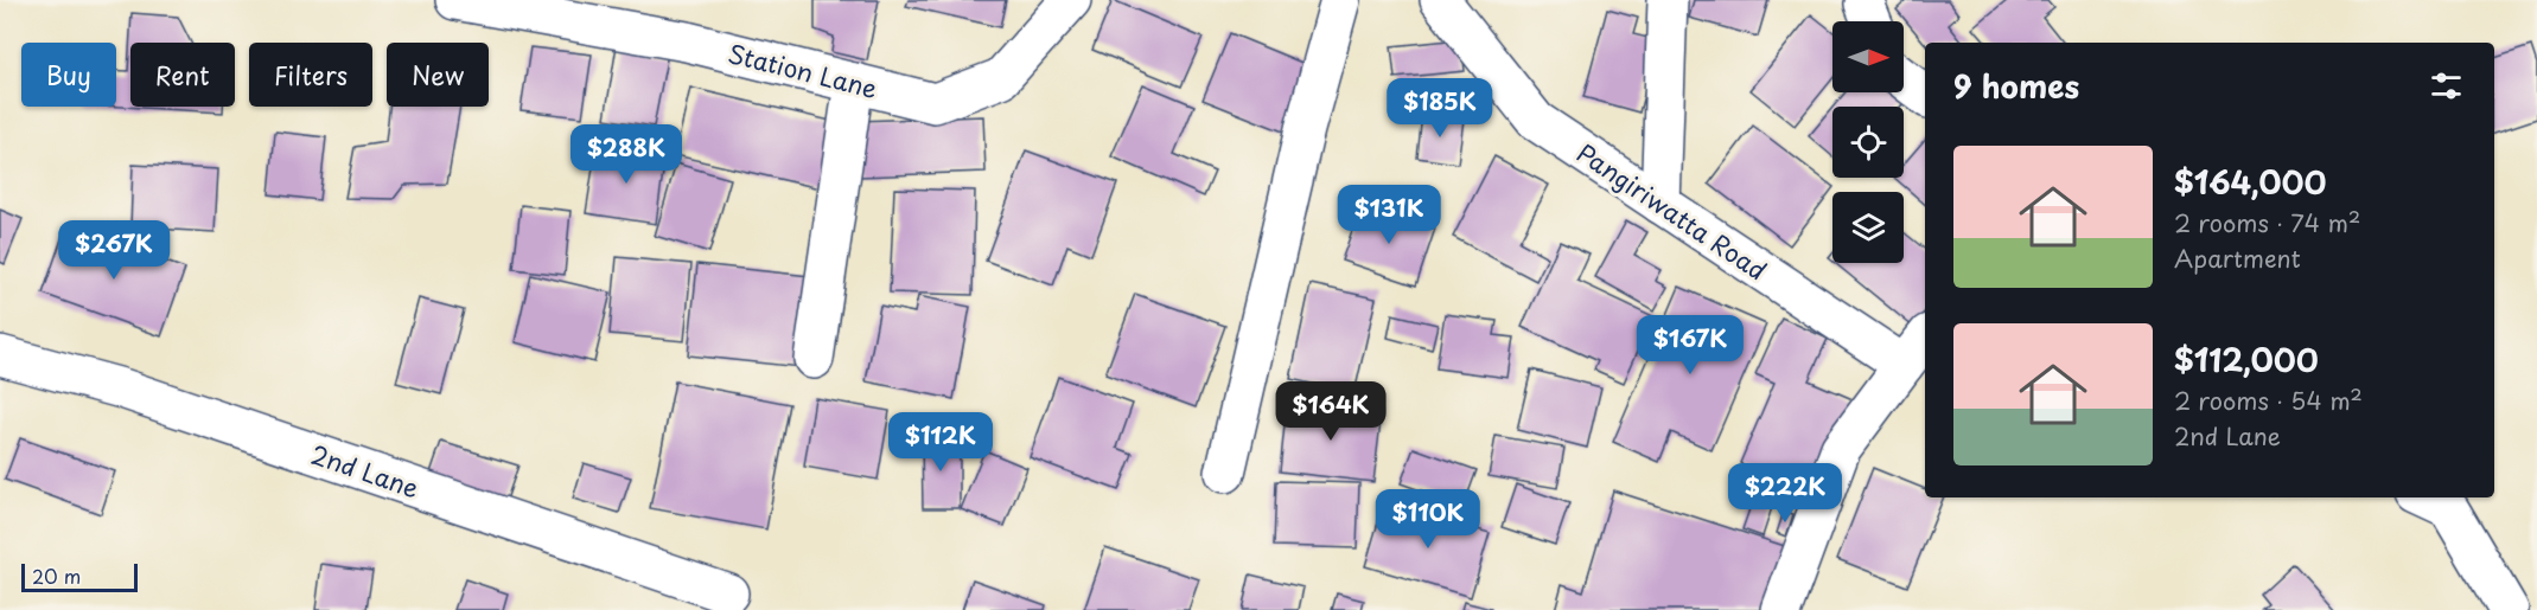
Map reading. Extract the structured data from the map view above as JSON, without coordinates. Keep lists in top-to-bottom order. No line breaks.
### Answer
{"streets":{"street":["Station Lane","Pangiriwatta Road","2nd Lane"]},"scale_bar":"20 m","north":"right","page":{"chip":["Buy","Rent","Filters","New"],"heading":"9 homes","price":["$185K","$288K","$131K","$267K","$167K","$164K","$112K","$222K","$110K"],"list":[{"name":"$164,000","note":"2 rooms · 74 m² · Apartment"},{"name":"$112,000","note":"2 rooms · 54 m² · 2nd Lane"}],"scale":"20 m"}}
